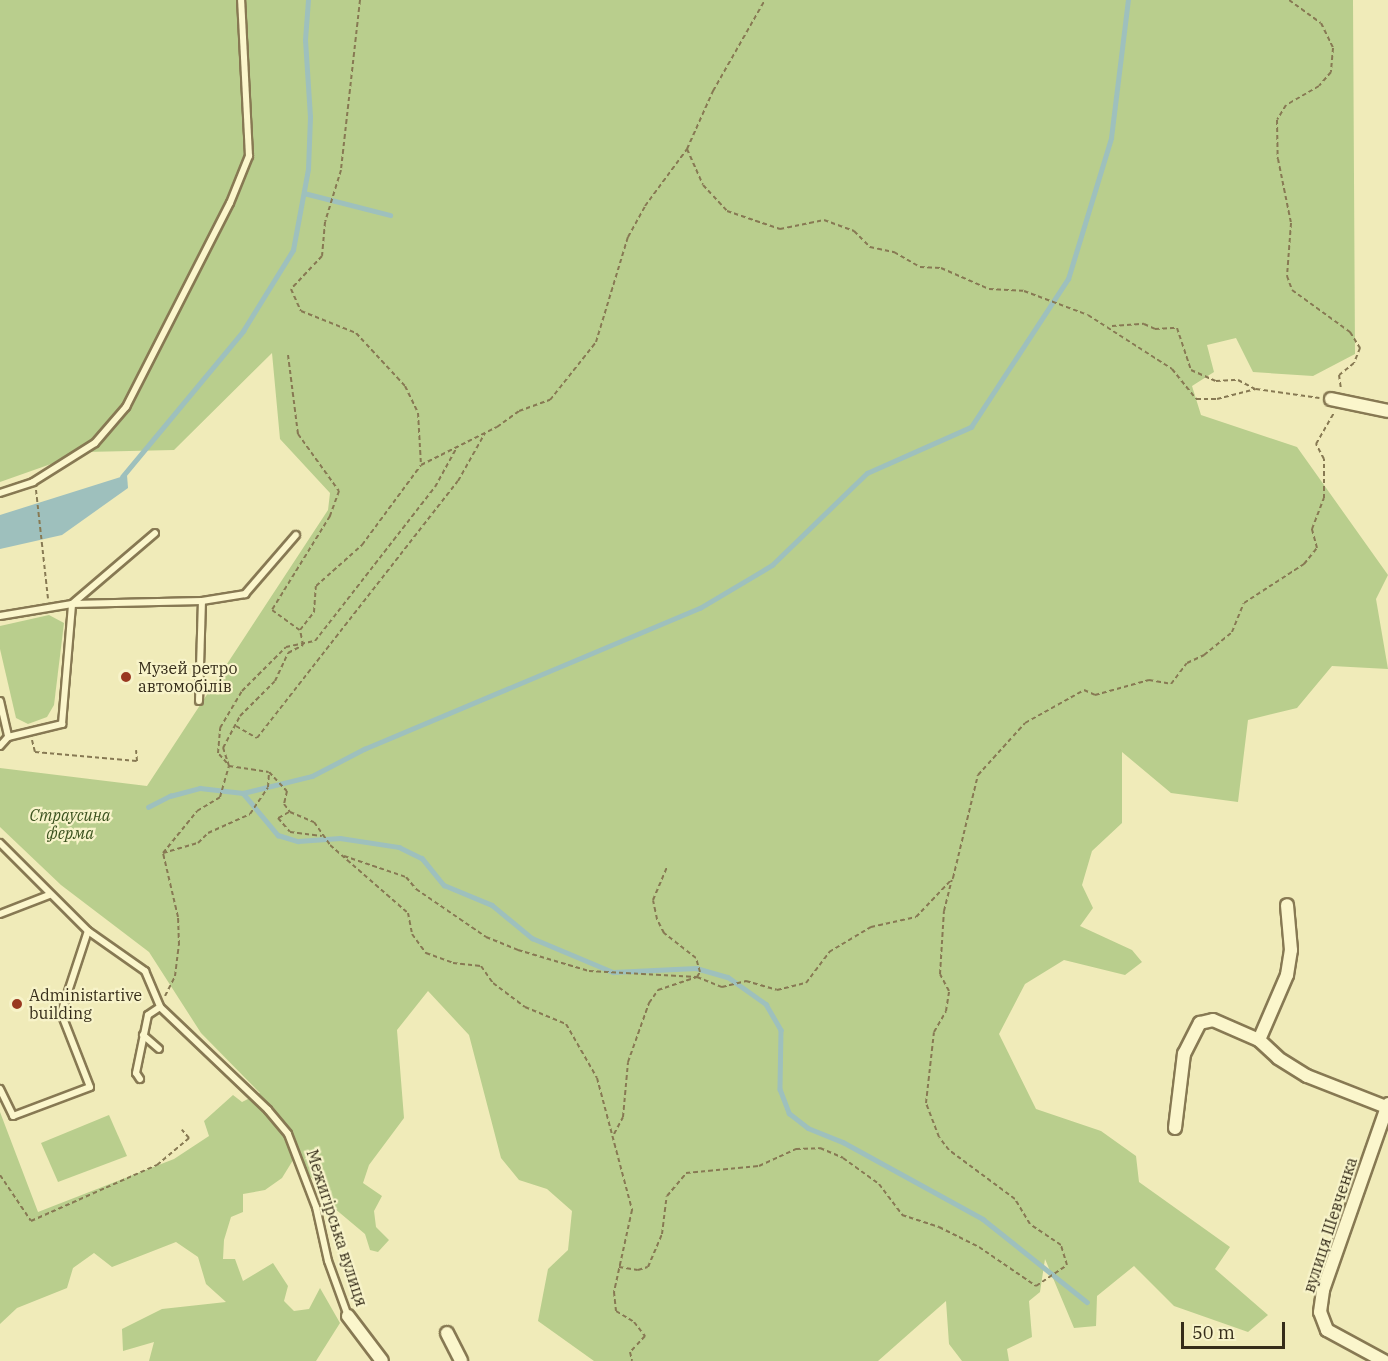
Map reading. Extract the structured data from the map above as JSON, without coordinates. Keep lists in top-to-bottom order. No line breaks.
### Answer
{"streets":{"street":["вулиця Шевченка","Межигірська вулиця"]},"parks":["Страусина ферма"],"places":["Музей ретро автомобілів","Administartive building"],"scale_bar":"50 m"}
